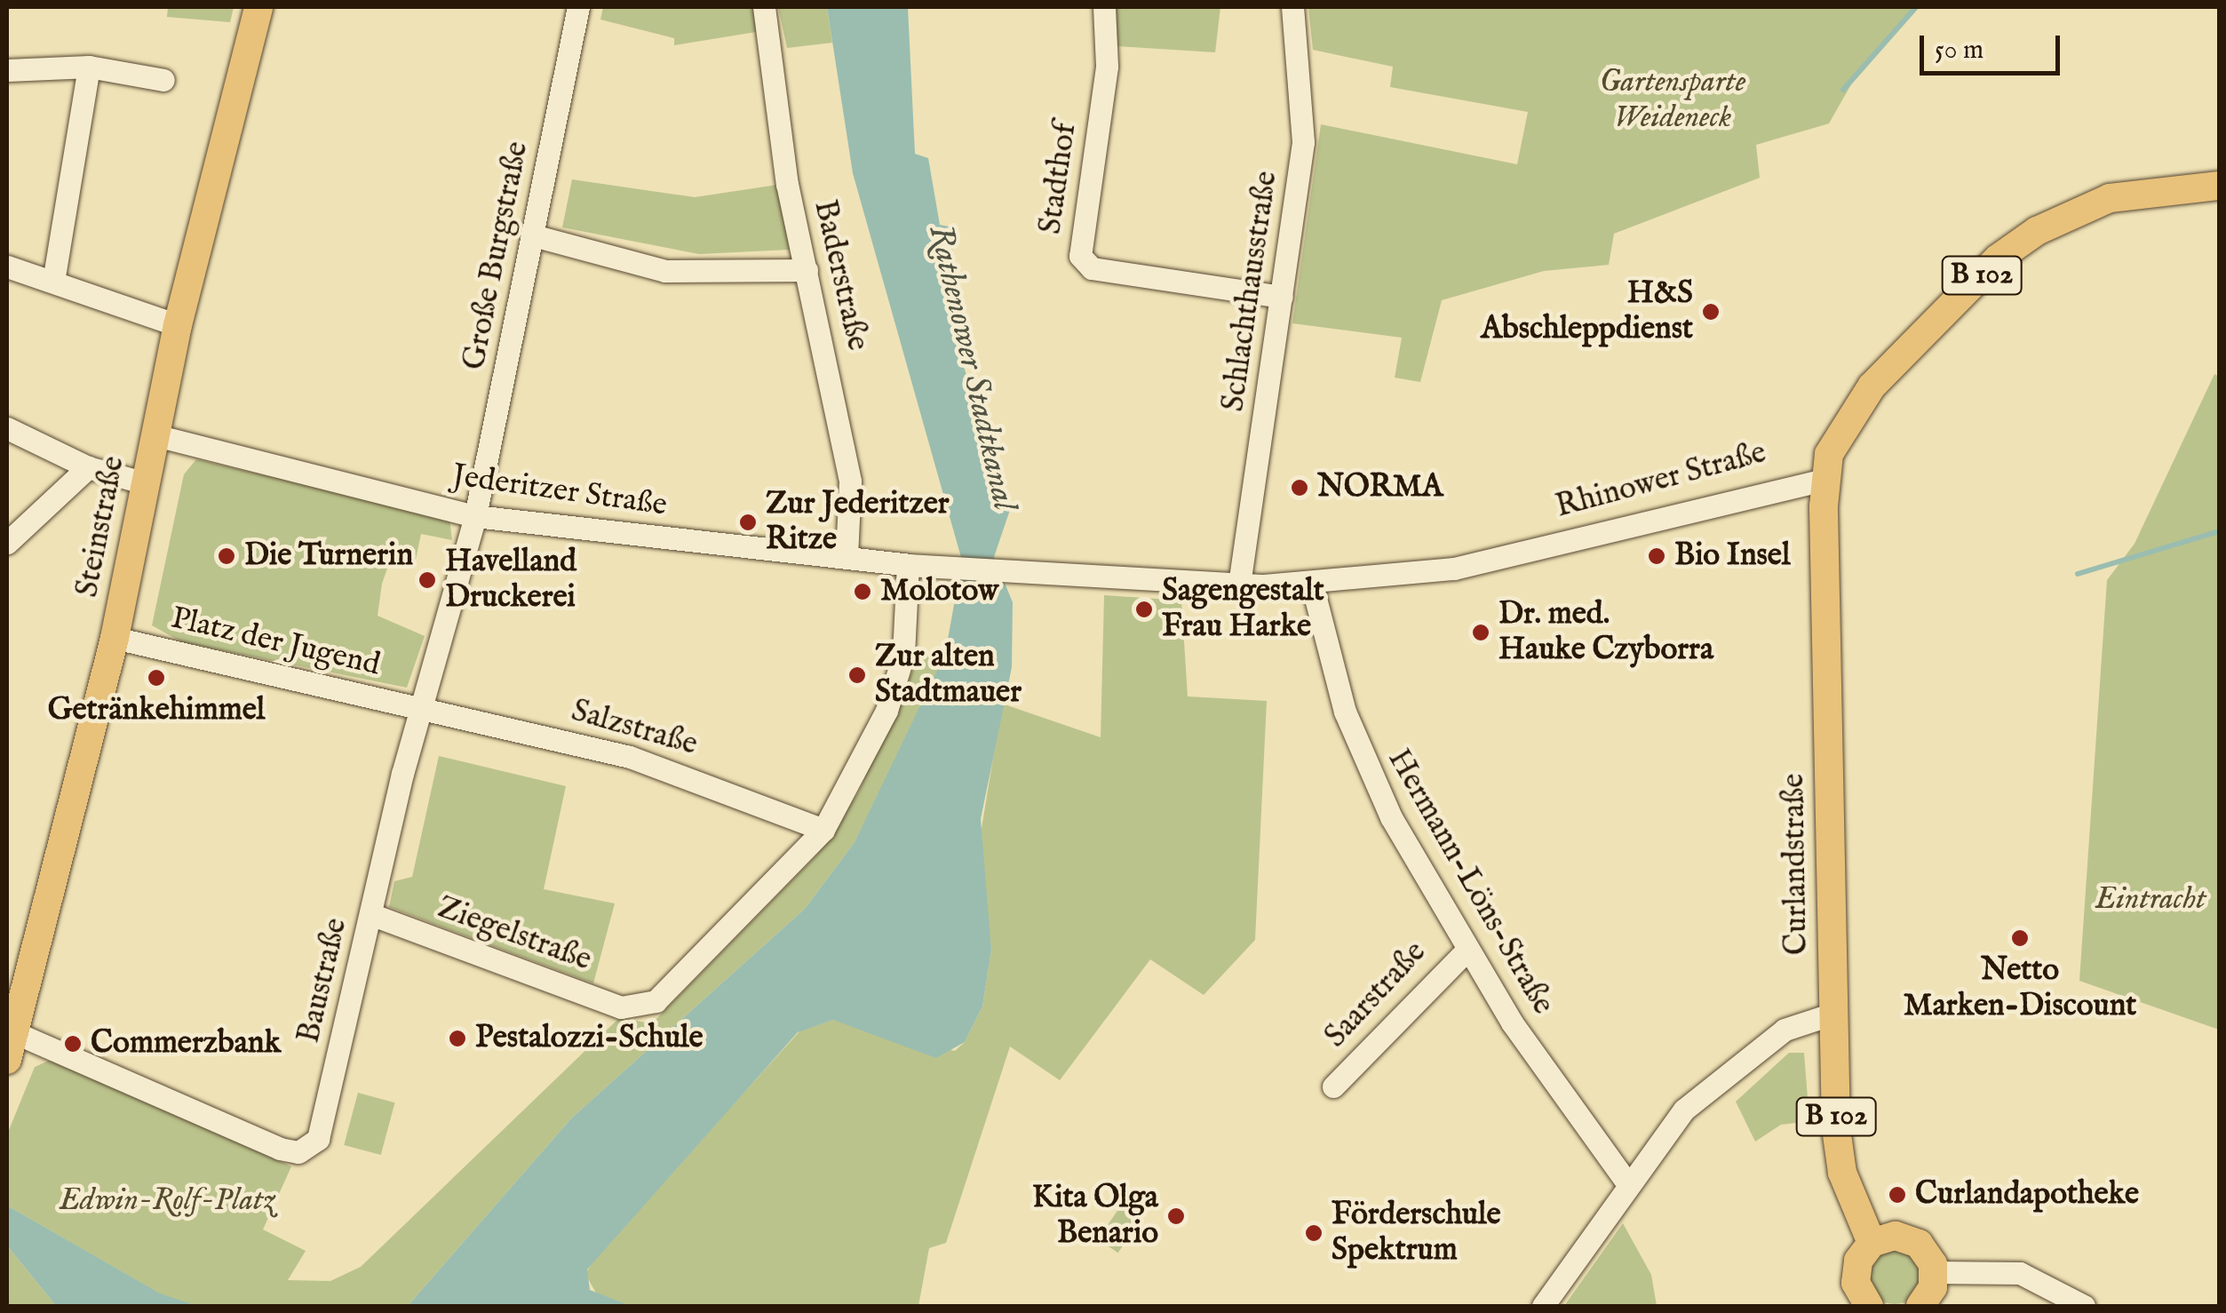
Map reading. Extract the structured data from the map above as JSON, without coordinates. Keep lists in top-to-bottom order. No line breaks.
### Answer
{"streets":{"main road":["B 102","Steinstraße","Curlandstraße"],"street":["Stadthof","Große Burgstraße","Baderstraße","Schlachthausstraße","Rhinower Straße","Jederitzer Straße","Platz der Jugend","Salzstraße","Hermann-Löns-Straße","Ziegelstraße","Baustraße","Saarstraße"]},"crossings":[["Stadthof","Schlachthausstraße"],["Große Burgstraße","Jederitzer Straße"],["Große Burgstraße","Baustraße"],["Baderstraße","Jederitzer Straße"],["B 102","Rhinower Straße"],["B 102","Curlandstraße"],["Schlachthausstraße","Rhinower Straße"],["Rhinower Straße","Jederitzer Straße"],["Rhinower Straße","Curlandstraße"],["Rhinower Straße","Hermann-Löns-Straße"],["Jederitzer Straße","Steinstraße"],["Jederitzer Straße","Baustraße"],["Steinstraße","Platz der Jugend"],["Steinstraße","Baustraße"],["Platz der Jugend","Salzstraße"],["Platz der Jugend","Baustraße"],["Salzstraße","Ziegelstraße"],["Salzstraße","Baustraße"],["Hermann-Löns-Straße","Saarstraße"],["Ziegelstraße","Baustraße"]],"water":["Rathenower Stadtkanal"],"parks":["Gartensparte Weideneck","Eintracht","Edwin-Rolf-Platz"],"places":["H&S Abschleppdienst","NORMA","Zur Jederitzer Ritze","Die Turnerin","Bio Insel","Havelland Druckerei","Molotow","Sagengestalt Frau Harke","Dr. med. Hauke Czyborra","Zur alten Stadtmauer","Getränkehimmel","Netto Marken-Discount","Pestalozzi-Schule","Commerzbank","Curlandapotheke","Kita Olga Benario","Förderschule Spektrum"],"scale_bar":"50 m"}
